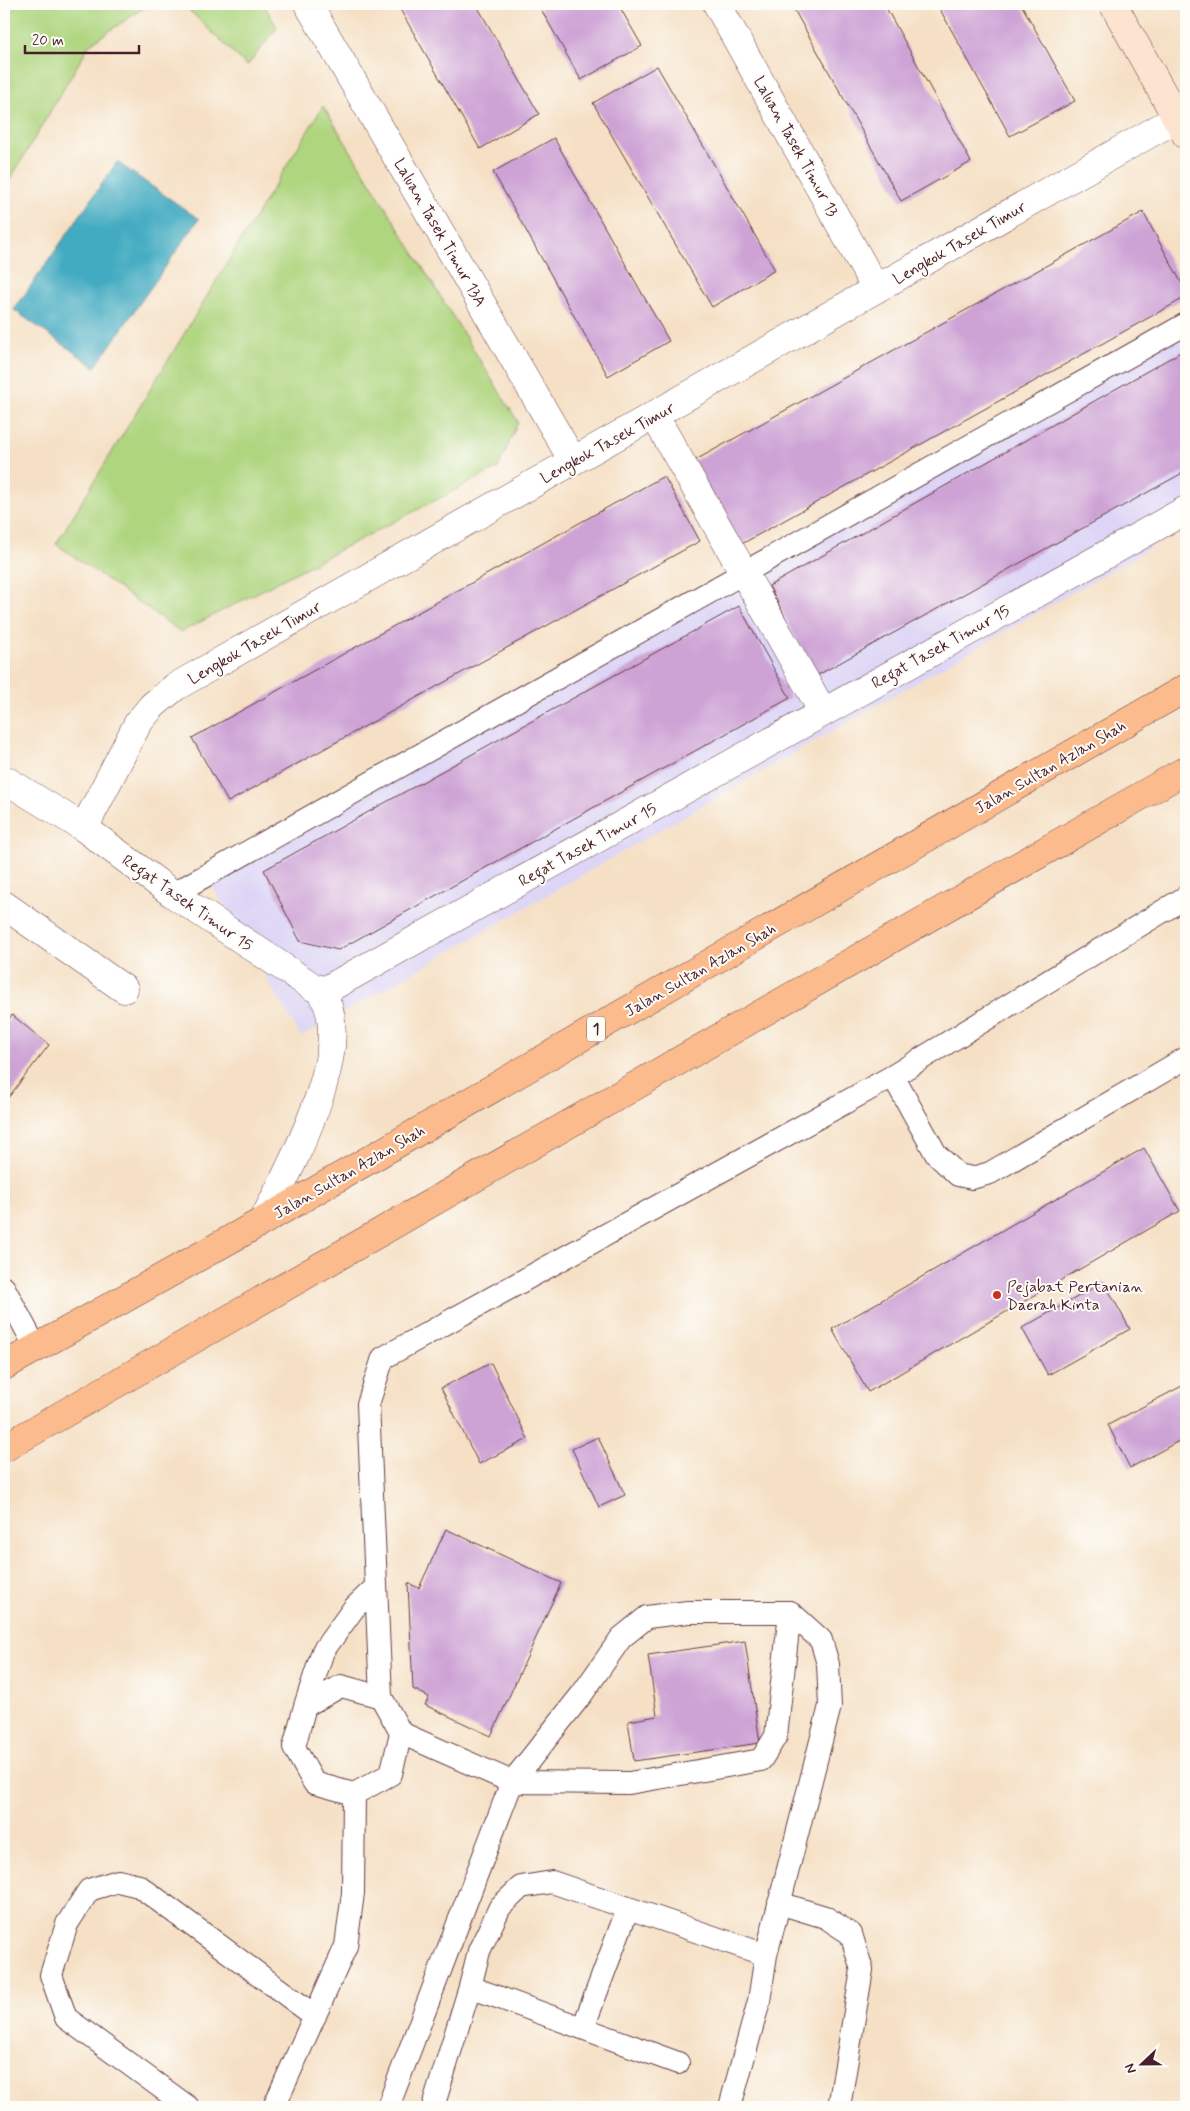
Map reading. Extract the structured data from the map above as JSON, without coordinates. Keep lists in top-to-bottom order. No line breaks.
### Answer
{"streets":{"main road":["Jalan Sultan Azlan Shah","1"],"street":["Laluan Tasek Timur 13","Laluan Tasek Timur 13A","Lengkok Tasek Timur","Regat Tasek Timur 15"]},"crossings":[["Laluan Tasek Timur 13","Lengkok Tasek Timur"],["Laluan Tasek Timur 13A","Lengkok Tasek Timur"],["Lengkok Tasek Timur","Regat Tasek Timur 15"]],"places":["Pejabat Pertanian Daerah Kinta"],"scale_bar":"20 m","north":"left"}
